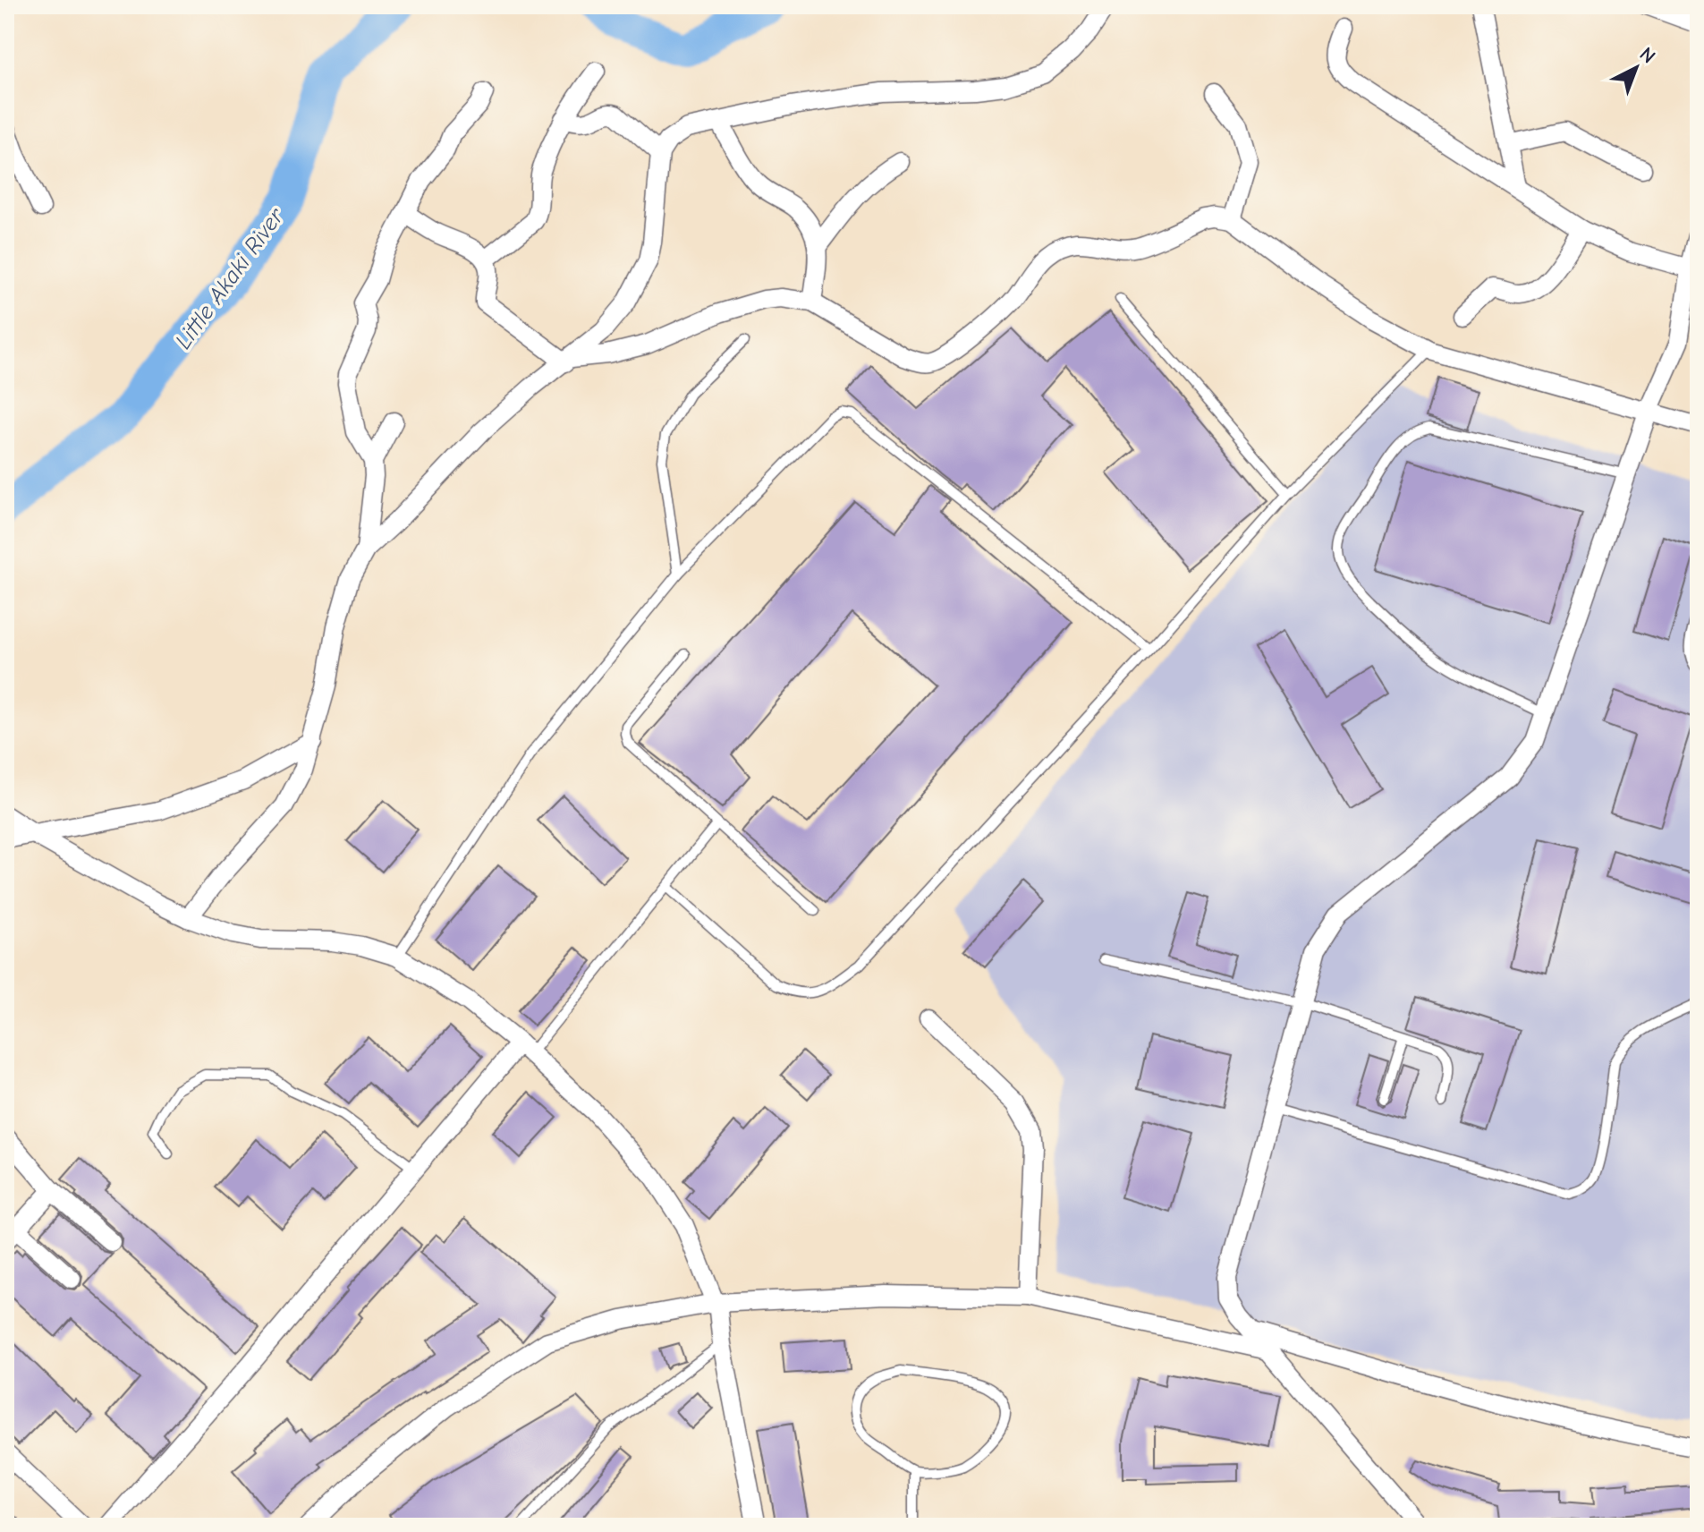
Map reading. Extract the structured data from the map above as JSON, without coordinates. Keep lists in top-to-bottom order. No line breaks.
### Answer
{"water":["Little Akaki River"],"north":"top right"}
